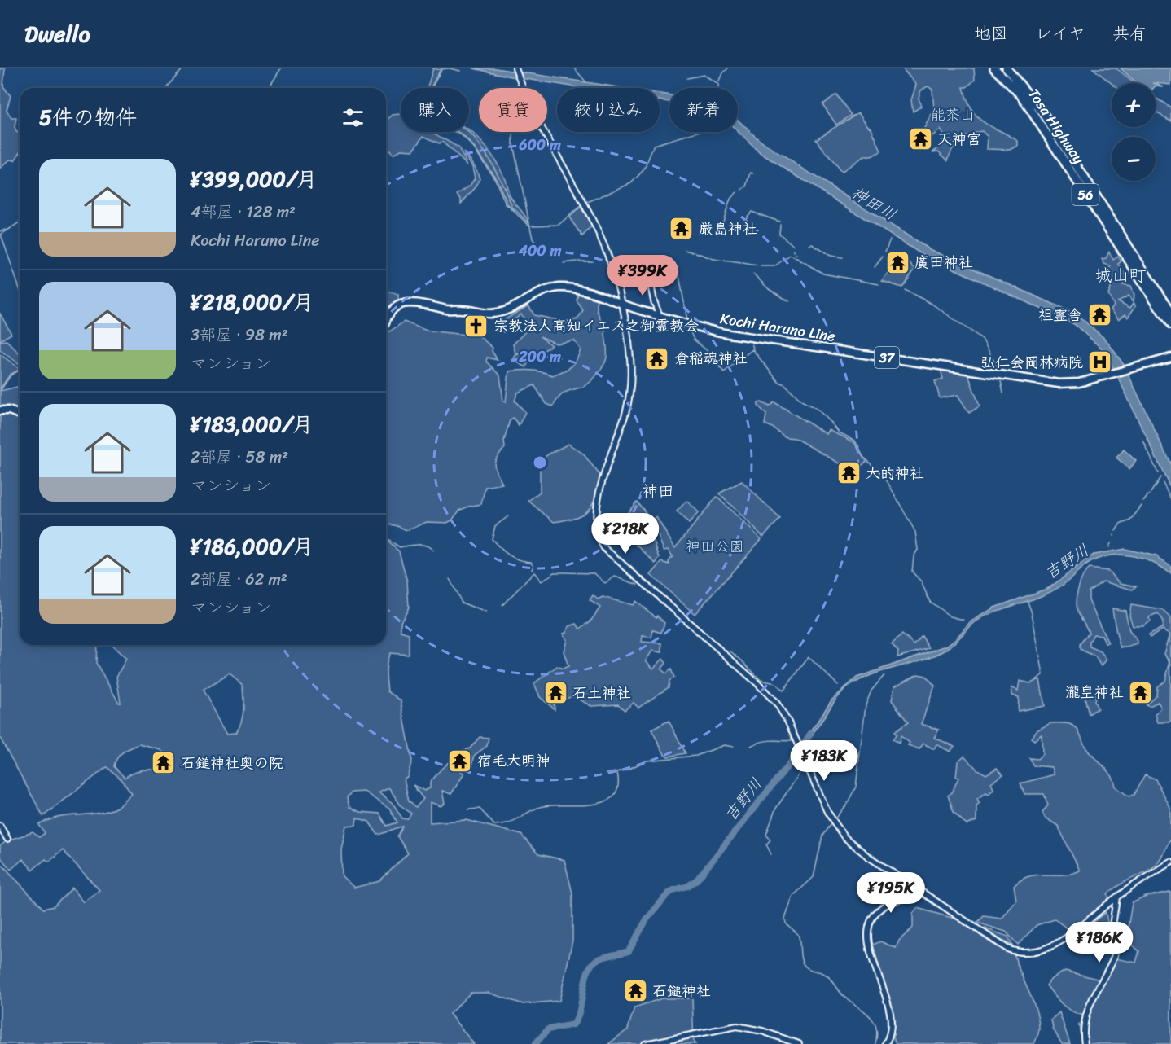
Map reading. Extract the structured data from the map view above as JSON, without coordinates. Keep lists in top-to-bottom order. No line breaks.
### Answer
{"streets":{"highway":["Tosa Highway","56"],"main road":["Kochi Haruno Line","37"]},"districts":["城山町","神田"],"water":["神田川","吉野川"],"parks":["能茶山","神田公園"],"places":{"temple":["天神宮","厳島神社","廣田神社","祖霊舎","倉稲魂神社","大的神社","瀧皇神社","石土神社","宿毛大明神","石鎚神社奥の院","石鎚神社"],"church":["宗教法人高知イエス之御霊教会"],"hospital":["弘仁会岡林病院"]},"page":{"header":"Dwello","nav":["地図","レイヤ","共有"],"map_buttons":["+","−"],"chip":["購入","賃貸","絞り込み","新着"],"heading":"5件の物件","list":[{"name":"¥399,000/月","note":"4部屋 · 128 m² · Kochi Haruno Line"},{"name":"¥218,000/月","note":"3部屋 · 98 m² · マンション"},{"name":"¥183,000/月","note":"2部屋 · 58 m² · マンション"},{"name":"¥186,000/月","note":"2部屋 · 62 m² · マンション"}],"price":["¥399K","¥218K","¥183K","¥195K","¥186K"]},"rings":["600 m","400 m","200 m"]}
